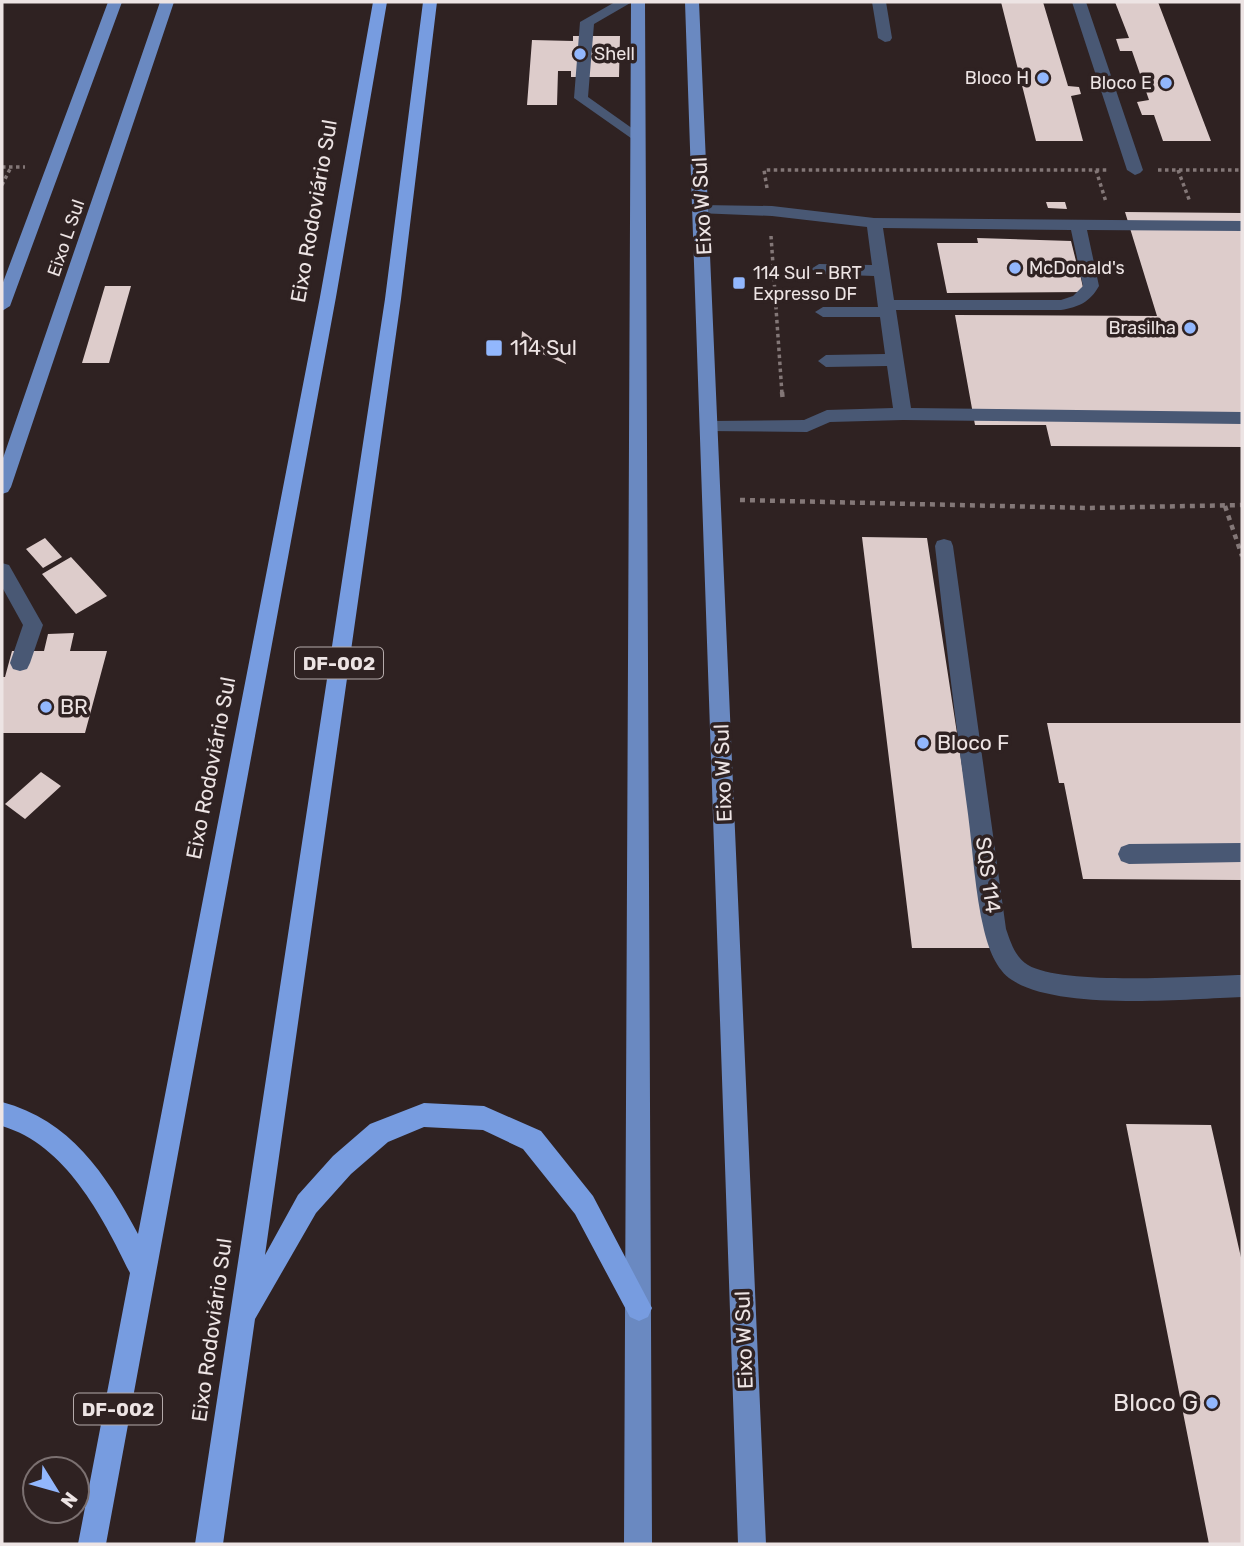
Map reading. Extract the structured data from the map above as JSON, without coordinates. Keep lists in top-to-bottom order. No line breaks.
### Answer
{"streets":{"highway":["Eixo Rodoviário Sul","DF-002"],"main road":["Eixo W Sul","Eixo L Sul"],"street":["SQS 114"]},"places":{"other":["Shell","Bloco H","Bloco E","McDonald's","Brasilha","BR","Bloco F","Bloco G"],"transit":["114 Sul - BRT Expresso DF","114 Sul"]},"north":"bottom right"}
